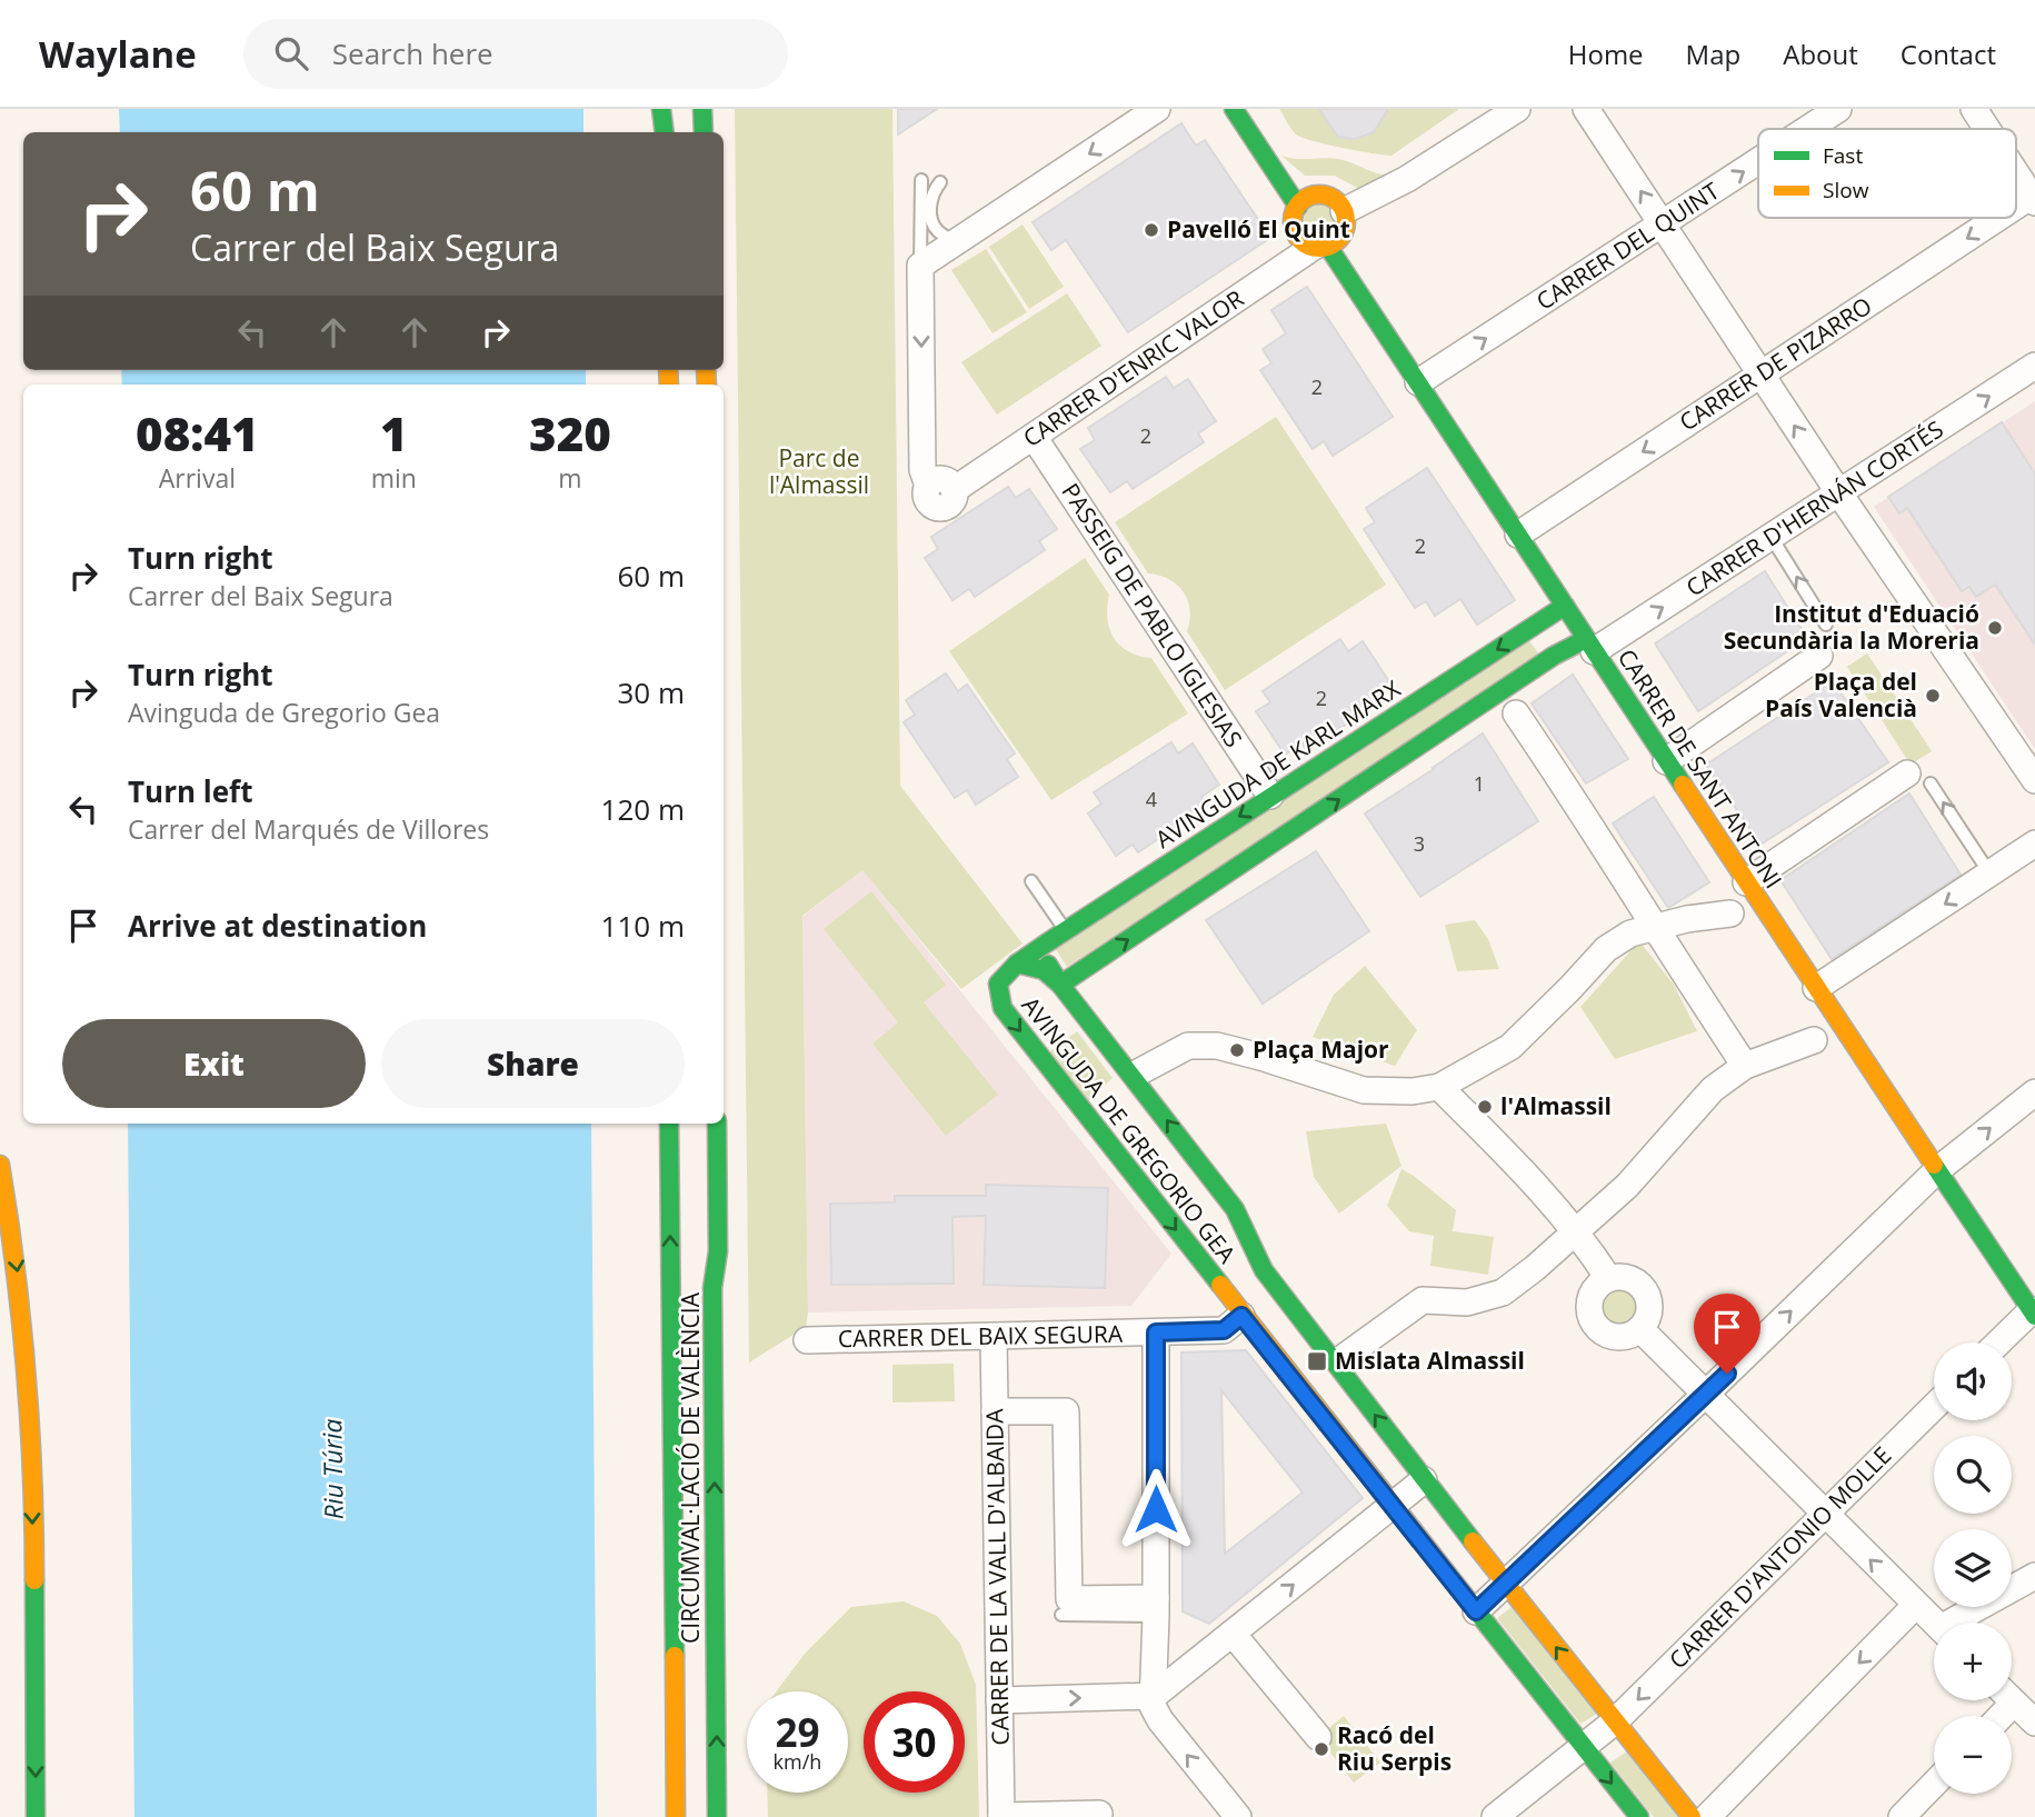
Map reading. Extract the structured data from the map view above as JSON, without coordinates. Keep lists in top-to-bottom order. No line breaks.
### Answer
{"streets":{"main road":["AVINGUDA DE KARL MARX","CARRER DE SANT ANTONI","AVINGUDA DE GREGORIO GEA","CIRCUMVAL·LACIÓ DE VALÈNCIA"],"street":["CARRER DEL QUINT","CARRER DE PIZARRO","CARRER D'ENRIC VALOR","CARRER D'HERNÁN CORTÉS","PASSEIG DE PABLO IGLESIAS","CARRER DEL BAIX SEGURA","CARRER D'ANTONIO MOLLE","CARRER DE LA VALL D'ALBAIDA"]},"crossings":[["CARRER DEL QUINT","CARRER DE SANT ANTONI"],["CARRER DE PIZARRO","CARRER DE SANT ANTONI"],["CARRER D'ENRIC VALOR","PASSEIG DE PABLO IGLESIAS"],["CARRER D'ENRIC VALOR","CARRER DE SANT ANTONI"],["CARRER D'HERNÁN CORTÉS","AVINGUDA DE KARL MARX"],["CARRER D'HERNÁN CORTÉS","CARRER DE SANT ANTONI"],["PASSEIG DE PABLO IGLESIAS","AVINGUDA DE KARL MARX"],["AVINGUDA DE KARL MARX","CARRER DE SANT ANTONI"],["AVINGUDA DE KARL MARX","AVINGUDA DE GREGORIO GEA"],["AVINGUDA DE GREGORIO GEA","CARRER DEL BAIX SEGURA"],["AVINGUDA DE GREGORIO GEA","CARRER D'ANTONIO MOLLE"],["CARRER DEL BAIX SEGURA","CARRER DE LA VALL D'ALBAIDA"]],"one_way":["CARRER DE PIZARRO","CIRCUMVAL·LACIÓ DE VALÈNCIA"],"water":["Riu Túria"],"parks":["Parc de l'Almassil"],"places":{"other":["Pavelló El Quint","Institut d'Eduació Secundària la Moreria","Plaça del País Valencià","Plaça Major","l'Almassil","Racó del Riu Serpis"],"transit":["Mislata Almassil"]},"house_numbers":["2","2","2","2","1","4","3"],"legend":["Fast","Slow"],"page":{"header":"Waylane","search":"Search here","nav":["Home","Map","About","Contact"],"turn":["60 m","Carrer del Baix Segura"],"eta":["08:41","Arrival","1","min","320","m"],"list":[{"name":"Turn right","note":"Carrer del Baix Segura","value":"60 m"},{"name":"Turn right","note":"Avinguda de Gregorio Gea","value":"30 m"},{"name":"Turn left","note":"Carrer del Marqués de Villores","value":"120 m"},{"name":"Arrive at destination","value":"110 m"}],"buttons":["Exit","Share"],"map_buttons":["+","−"],"speed":"29 km/h","limit":"30"}}
